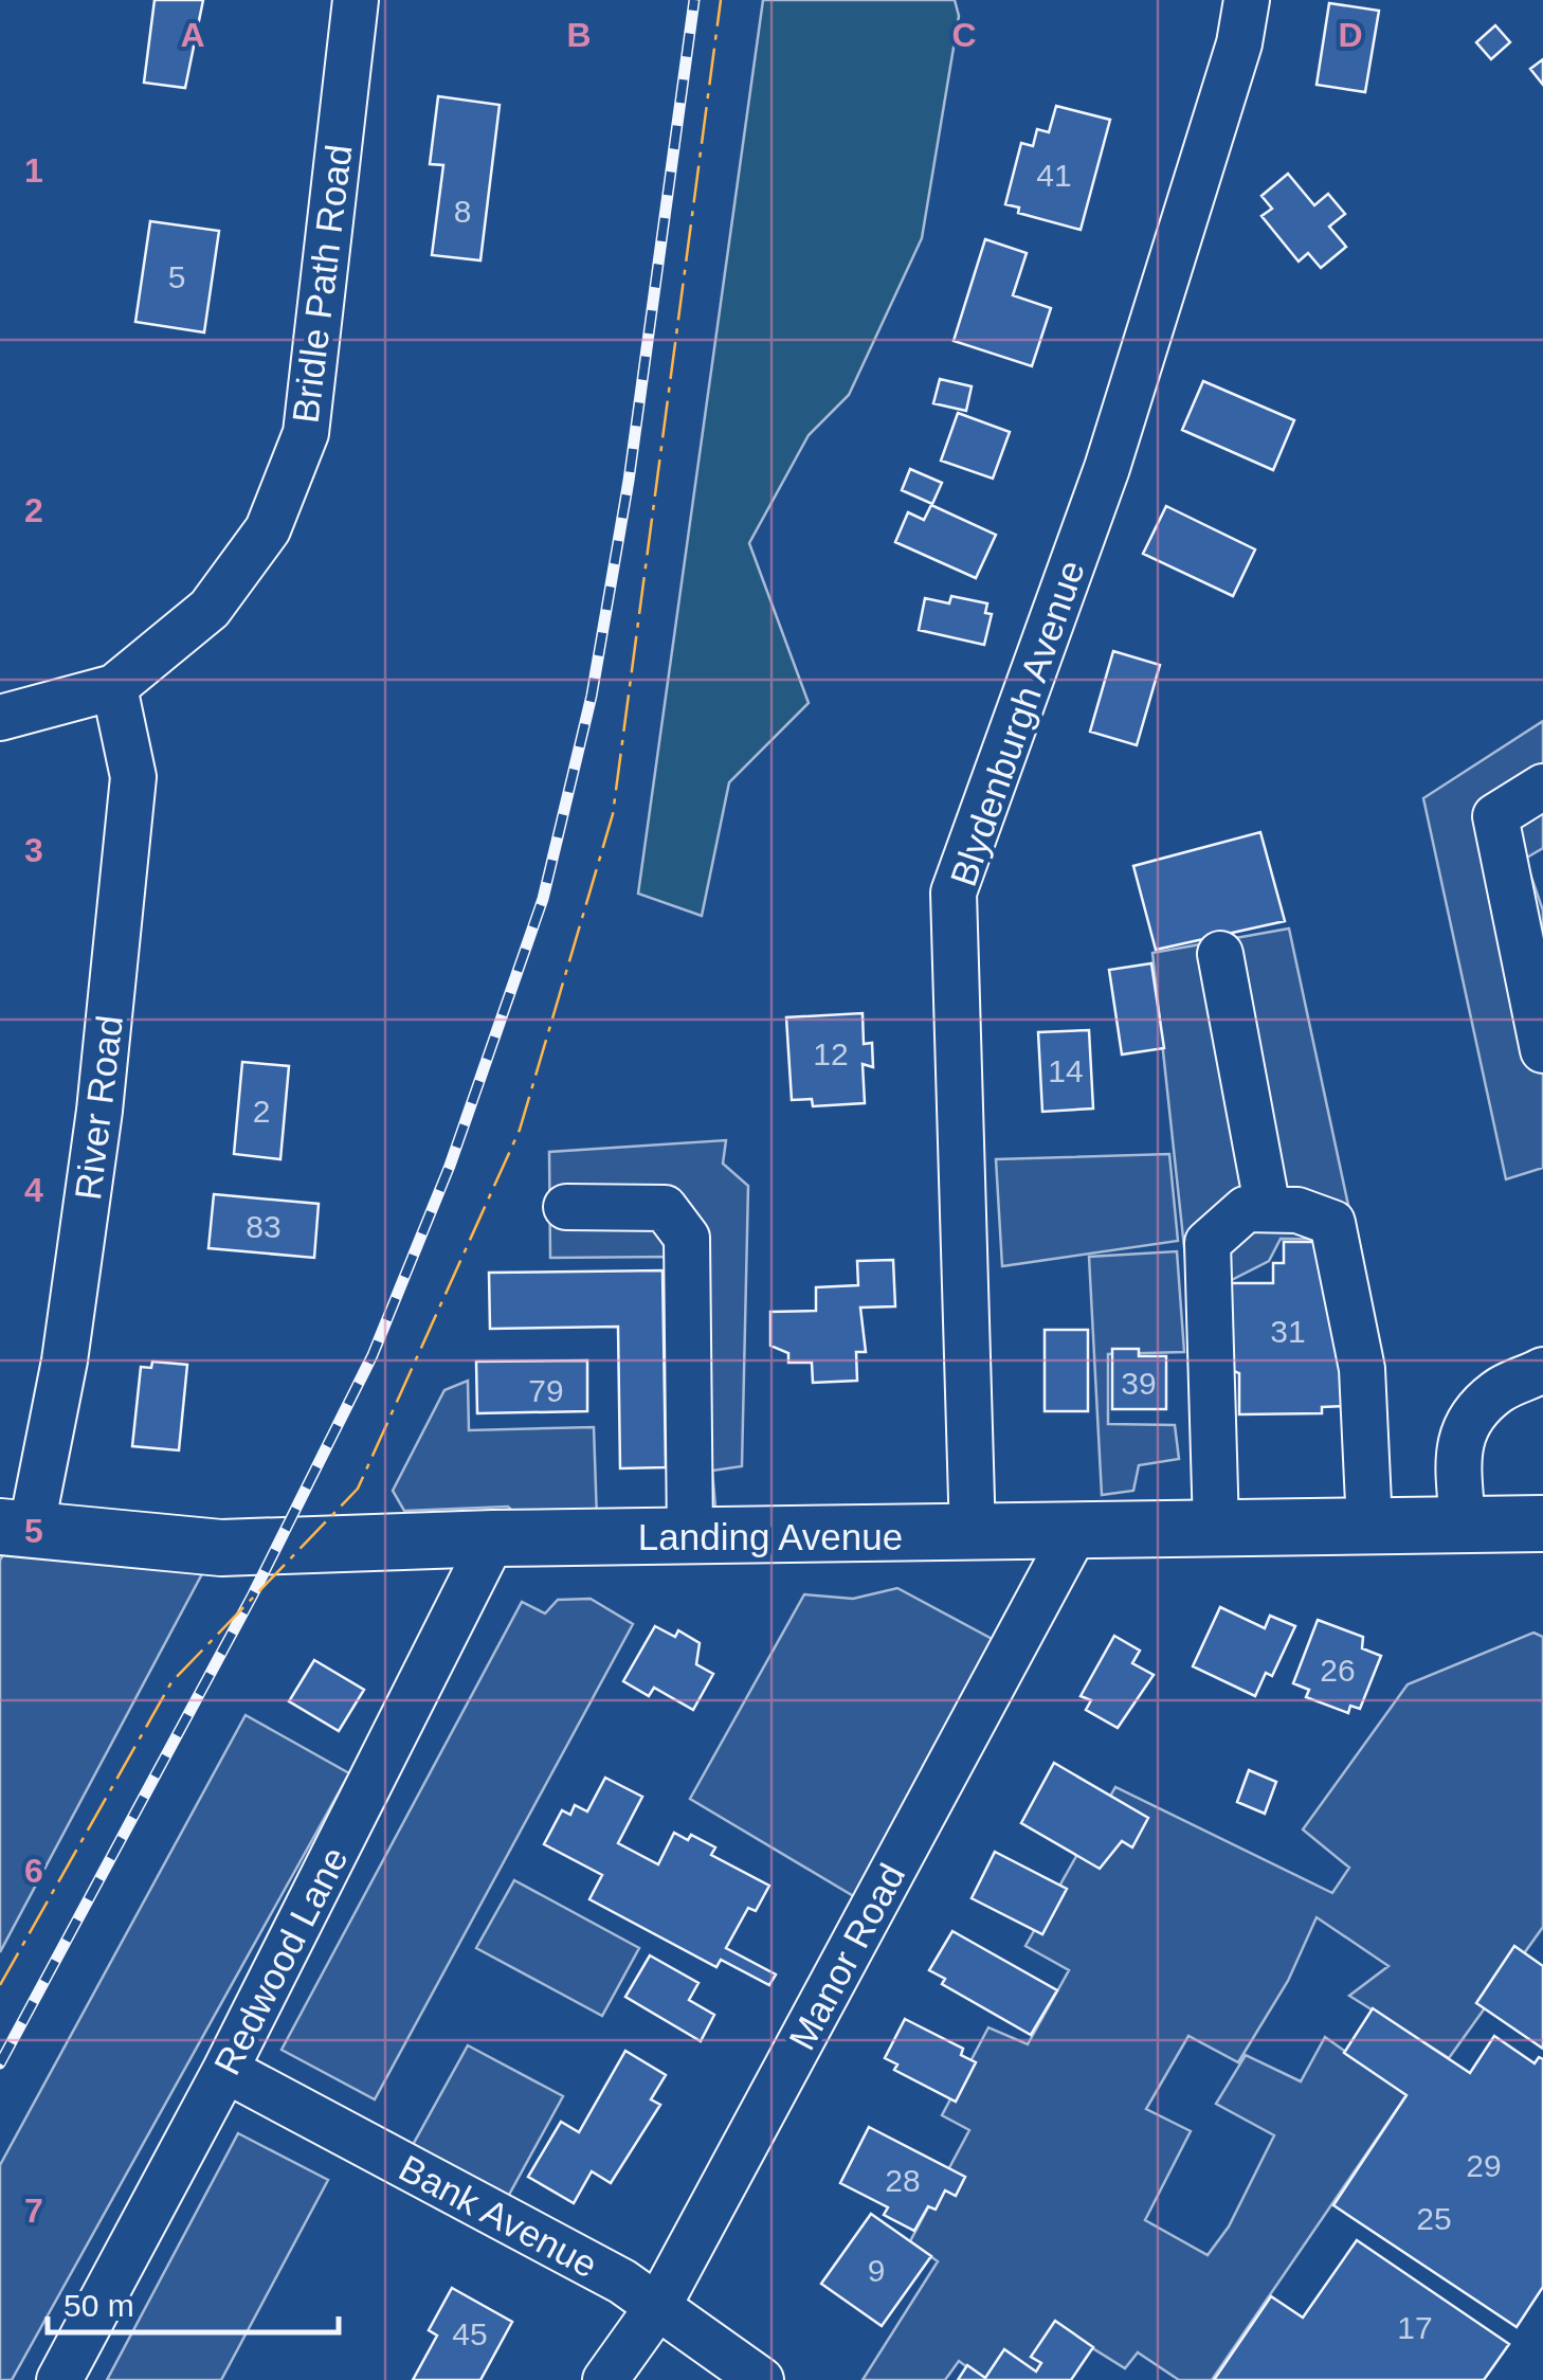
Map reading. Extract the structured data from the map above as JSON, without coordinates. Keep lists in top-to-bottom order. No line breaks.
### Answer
{"streets":{"main road":["Landing Avenue"],"street":["Bridle Path Road","Blydenburgh Avenue","River Road","Manor Road","Redwood Lane","Bank Avenue"]},"crossings":[["Bridle Path Road","River Road"],["Blydenburgh Avenue","Landing Avenue"],["River Road","Landing Avenue"],["Landing Avenue","Manor Road"],["Landing Avenue","Redwood Lane"],["Manor Road","Bank Avenue"],["Redwood Lane","Bank Avenue"]],"house_numbers":["41","8","5","12","14","2","83","31","39","79","26","29","28","25","9","17","45"],"scale_bar":"50 m","grid":{"columns":["A","B","C","D"],"rows":["1","2","3","4","5","6","7"]}}
